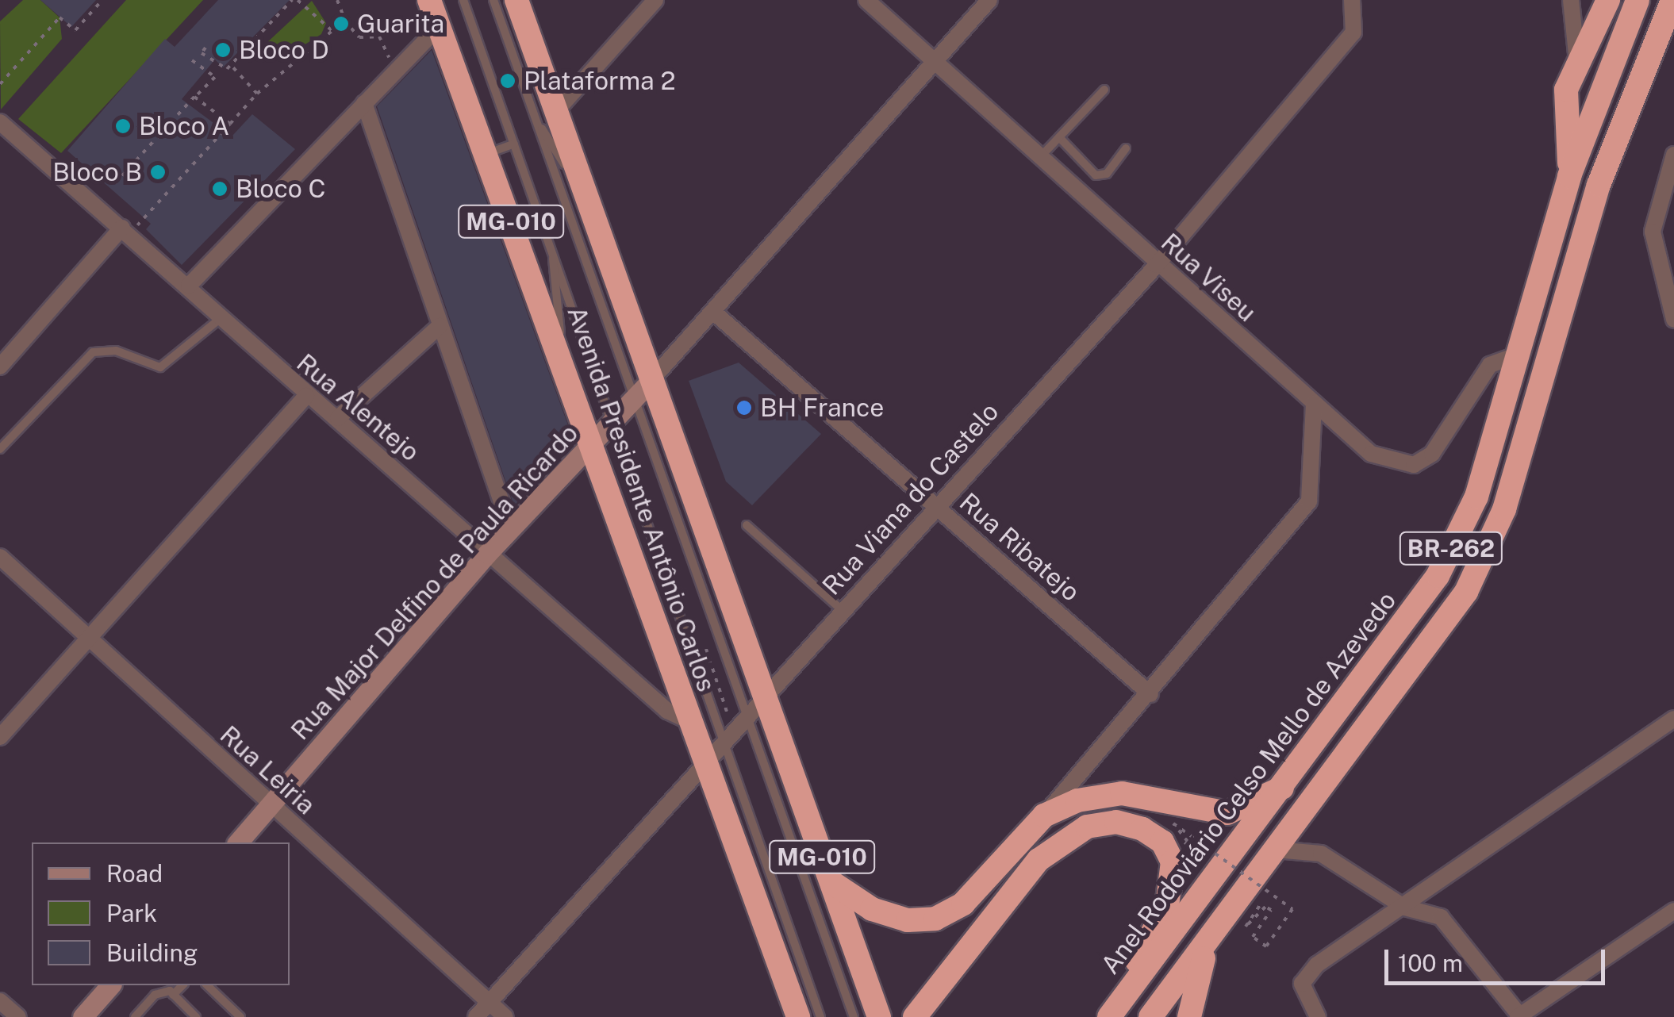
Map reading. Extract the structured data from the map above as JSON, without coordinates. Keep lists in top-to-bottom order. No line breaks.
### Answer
{"streets":{"highway":["MG-010","Avenida Presidente Antônio Carlos","BR-262","Anel Rodoviário Celso Mello de Azevedo"],"street":["Rua Viseu","Rua Alentejo","Rua Viana do Castelo","Rua Ribatejo","Rua Major Delfino de Paula Ricardo","Rua Leiria"]},"crossings":[["Rua Viseu","Rua Viana do Castelo"],["Rua Viseu","Rua Major Delfino de Paula Ricardo"],["Rua Viseu","Anel Rodoviário Celso Mello de Azevedo"],["Rua Alentejo","Avenida Presidente Antônio Carlos"],["Rua Alentejo","Rua Major Delfino de Paula Ricardo"],["Avenida Presidente Antônio Carlos","Rua Viana do Castelo"],["Avenida Presidente Antônio Carlos","Rua Major Delfino de Paula Ricardo"],["Rua Viana do Castelo","Rua Ribatejo"],["Rua Viana do Castelo","Rua Leiria"],["Rua Ribatejo","Rua Major Delfino de Paula Ricardo"],["Rua Major Delfino de Paula Ricardo","Rua Leiria"]],"places":["Guarita","Bloco D","Plataforma 2","Bloco A","Bloco B","Bloco C","BH France"],"legend":["Road","Park","Building"],"scale_bar":"100 m"}
